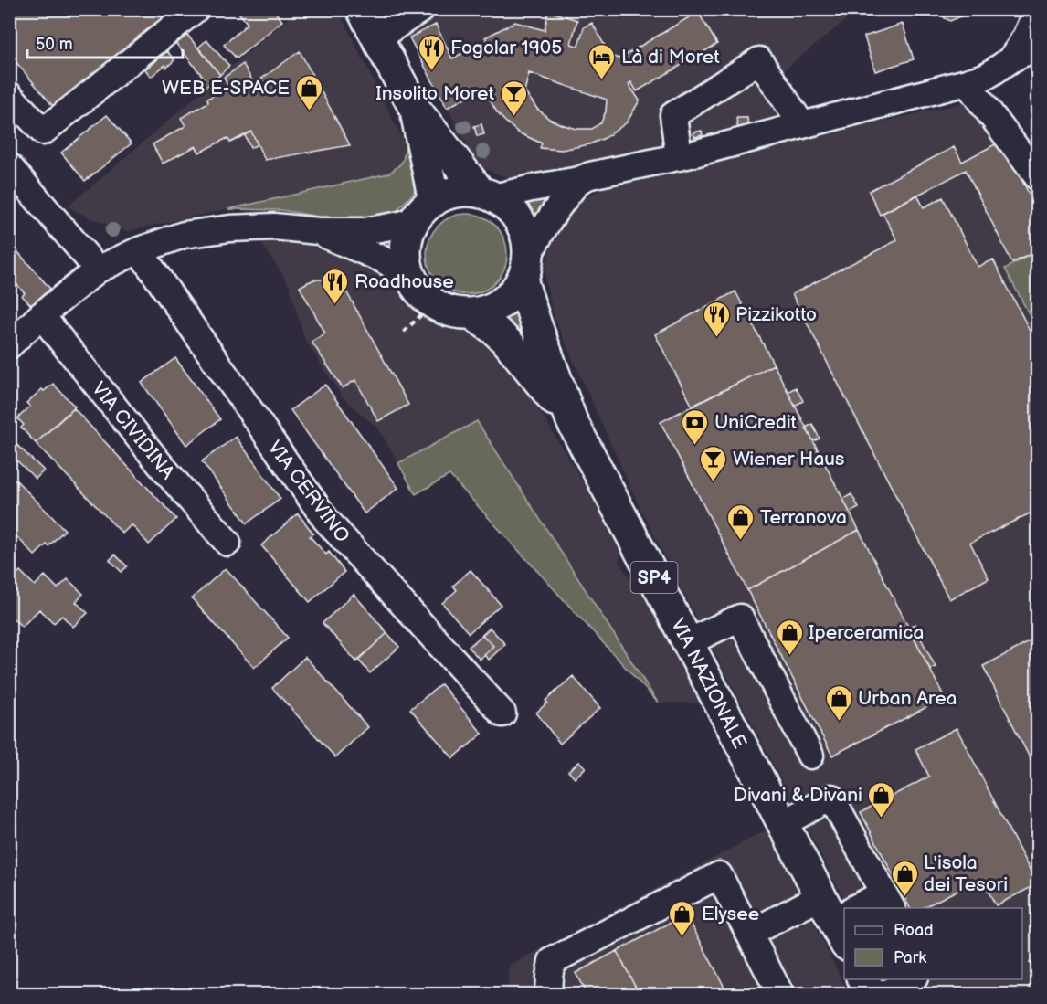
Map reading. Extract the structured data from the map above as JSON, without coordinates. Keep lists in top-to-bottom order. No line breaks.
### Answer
{"streets":{"main road":["SP4","VIA NAZIONALE"],"street":["VIA CIVIDINA","VIA CERVINO"]},"places":{"restaurant":["Fogolar 1905","Roadhouse","Pizzikotto"],"hotel":["Là di Moret"],"shop":["WEB E-SPACE","Terranova","Iperceramica","Urban Area","Divani & Divani","L'isola dei Tesori","Elysee"],"bar":["Insolito Moret","Wiener Haus"],"bank":["UniCredit"]},"legend":["Road","Park"],"scale_bar":"50 m"}
